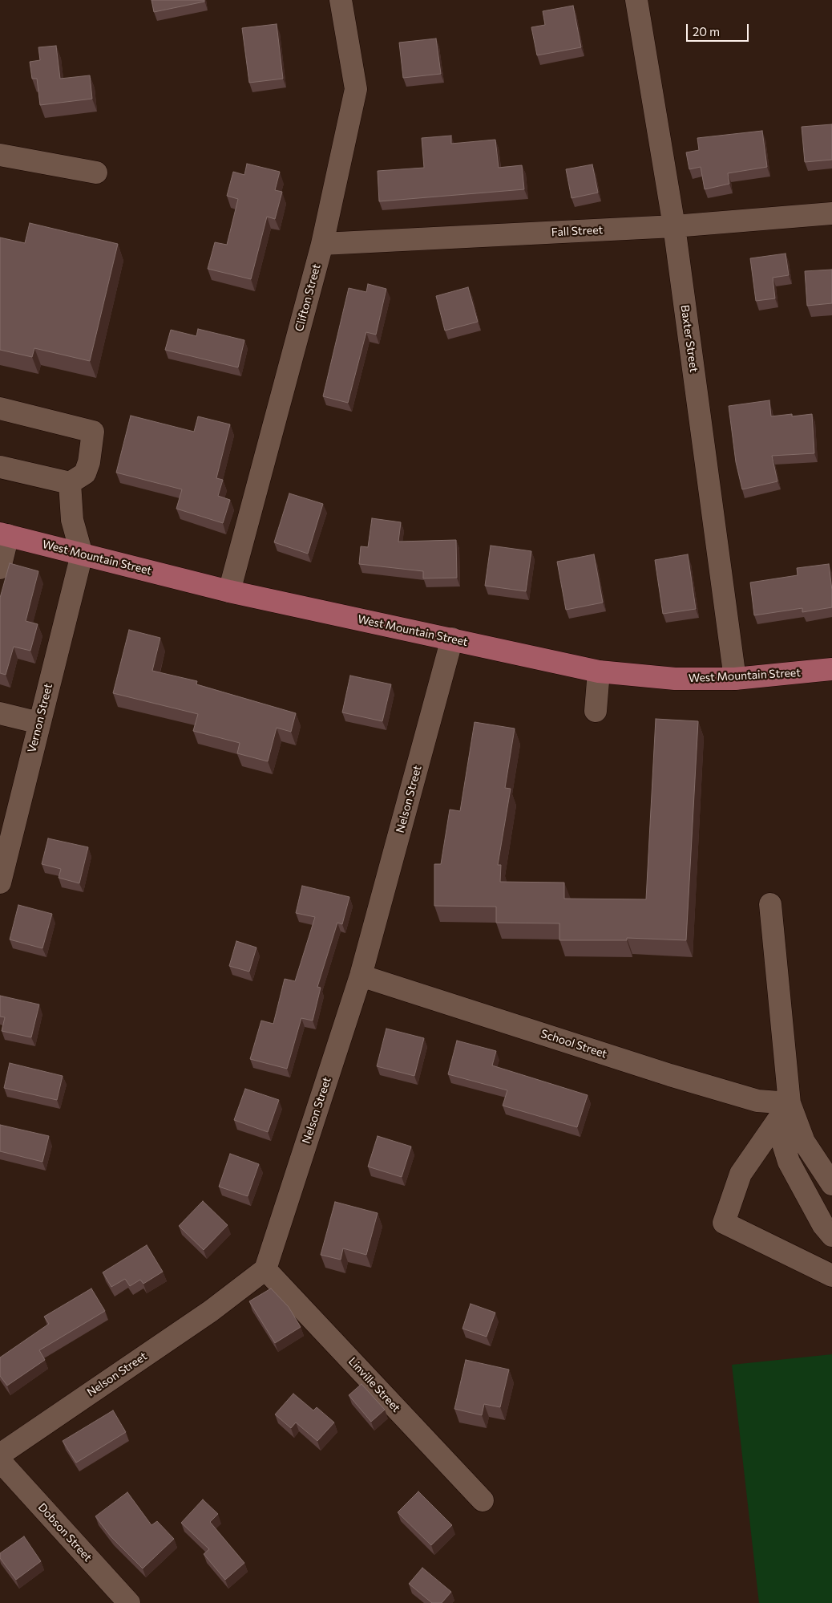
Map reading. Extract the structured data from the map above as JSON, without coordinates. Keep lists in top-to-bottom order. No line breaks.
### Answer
{"streets":{"main road":["West Mountain Street"],"street":["Fall Street","Clifton Street","Baxter Street","Vernon Street","Nelson Street","School Street","Linville Street","Dobson Street"]},"crossings":[["Fall Street","Clifton Street"],["Fall Street","Baxter Street"],["Clifton Street","West Mountain Street"],["Baxter Street","West Mountain Street"],["West Mountain Street","Vernon Street"],["West Mountain Street","Nelson Street"],["Nelson Street","School Street"],["Nelson Street","Linville Street"]],"scale_bar":"20 m"}
